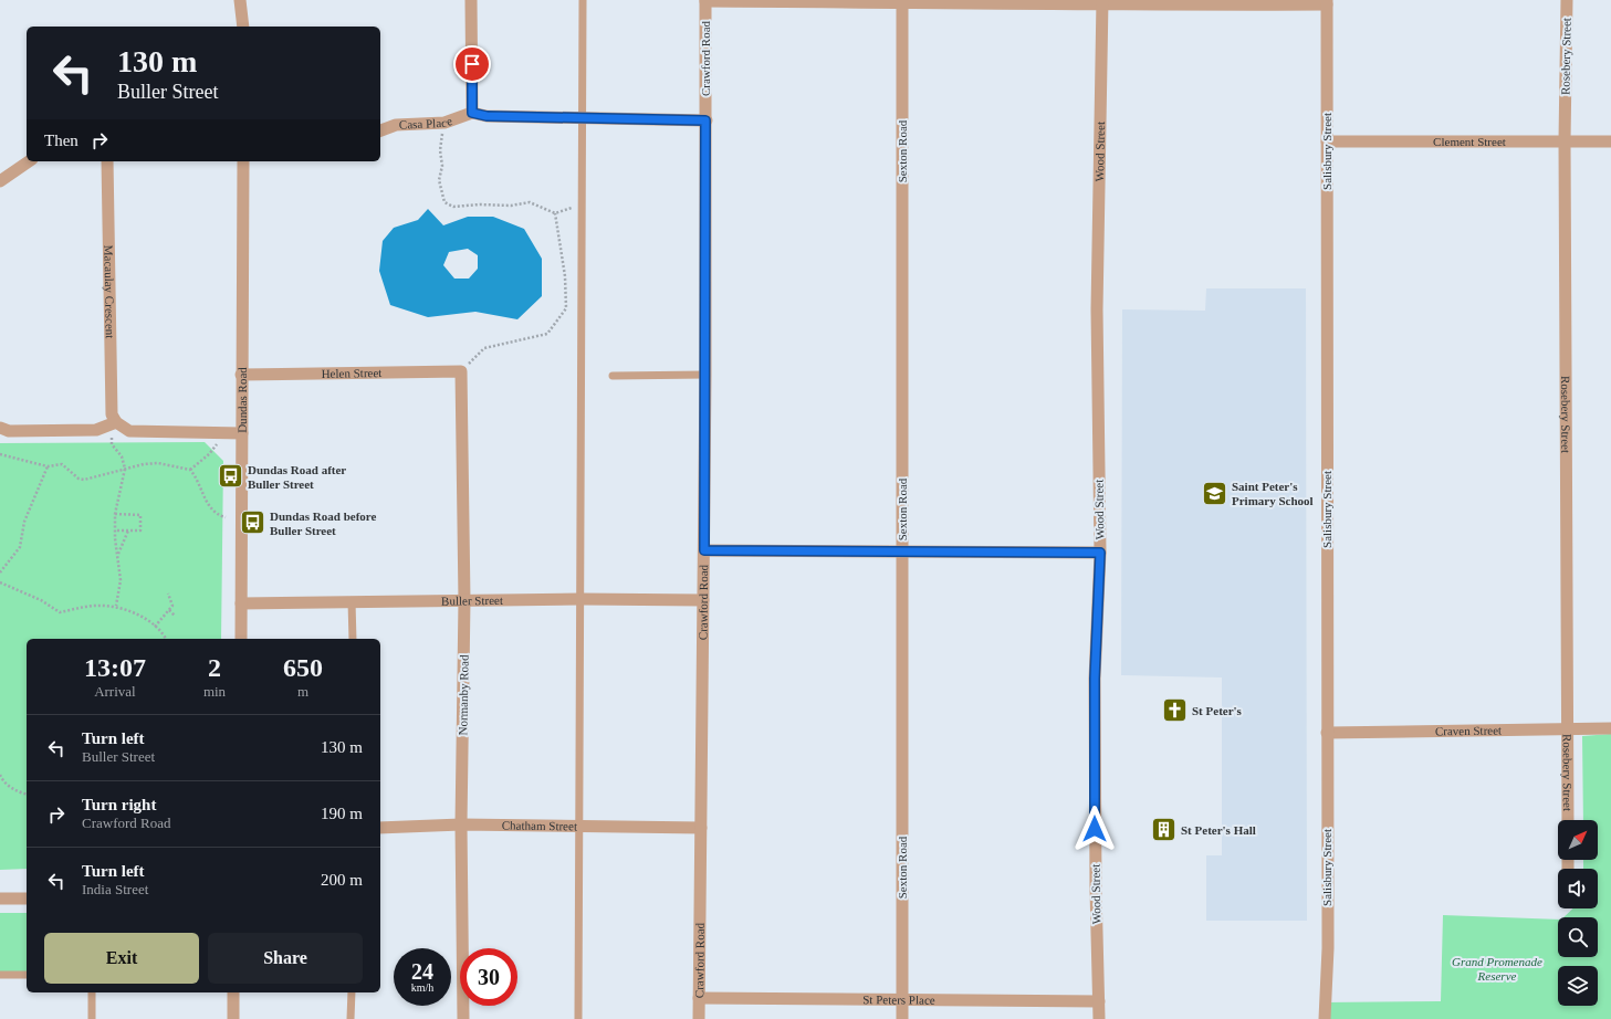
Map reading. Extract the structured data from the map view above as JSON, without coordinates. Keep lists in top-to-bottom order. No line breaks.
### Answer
{"streets":{"street":["Rosebery Street","Crawford Road","Casa Place","Clement Street","Sexton Road","Wood Street","Salisbury Street","Macaulay Crescent","Helen Street","Dundas Road","Buller Street","Normanby Road","Craven Street","Chatham Street","St Peters Place"]},"crossings":[["Rosebery Street","Clement Street"],["Rosebery Street","Craven Street"],["Crawford Road","Buller Street"],["Crawford Road","Chatham Street"],["Crawford Road","St Peters Place"],["Clement Street","Salisbury Street"],["Sexton Road","St Peters Place"],["Wood Street","St Peters Place"],["Salisbury Street","Craven Street"],["Helen Street","Dundas Road"],["Helen Street","Normanby Road"],["Dundas Road","Buller Street"],["Buller Street","Normanby Road"],["Normanby Road","Chatham Street"]],"parks":["Grand Promenade Reserve"],"places":{"bus stop":["Dundas Road after Buller Street","Dundas Road before Buller Street"],"school or university":["Saint Peter's Primary School"],"church":["St Peter's"],"building":["St Peter's Hall"]},"north":"top right","page":{"turn":["130 m","Buller Street"],"then":"Then","eta":["13:07","Arrival","2","min","650","m"],"list":[{"name":"Turn left","note":"Buller Street","value":"130 m"},{"name":"Turn right","note":"Crawford Road","value":"190 m"},{"name":"Turn left","note":"India Street","value":"200 m"}],"buttons":["Exit","Share"],"speed":"24 km/h","limit":"30"}}
